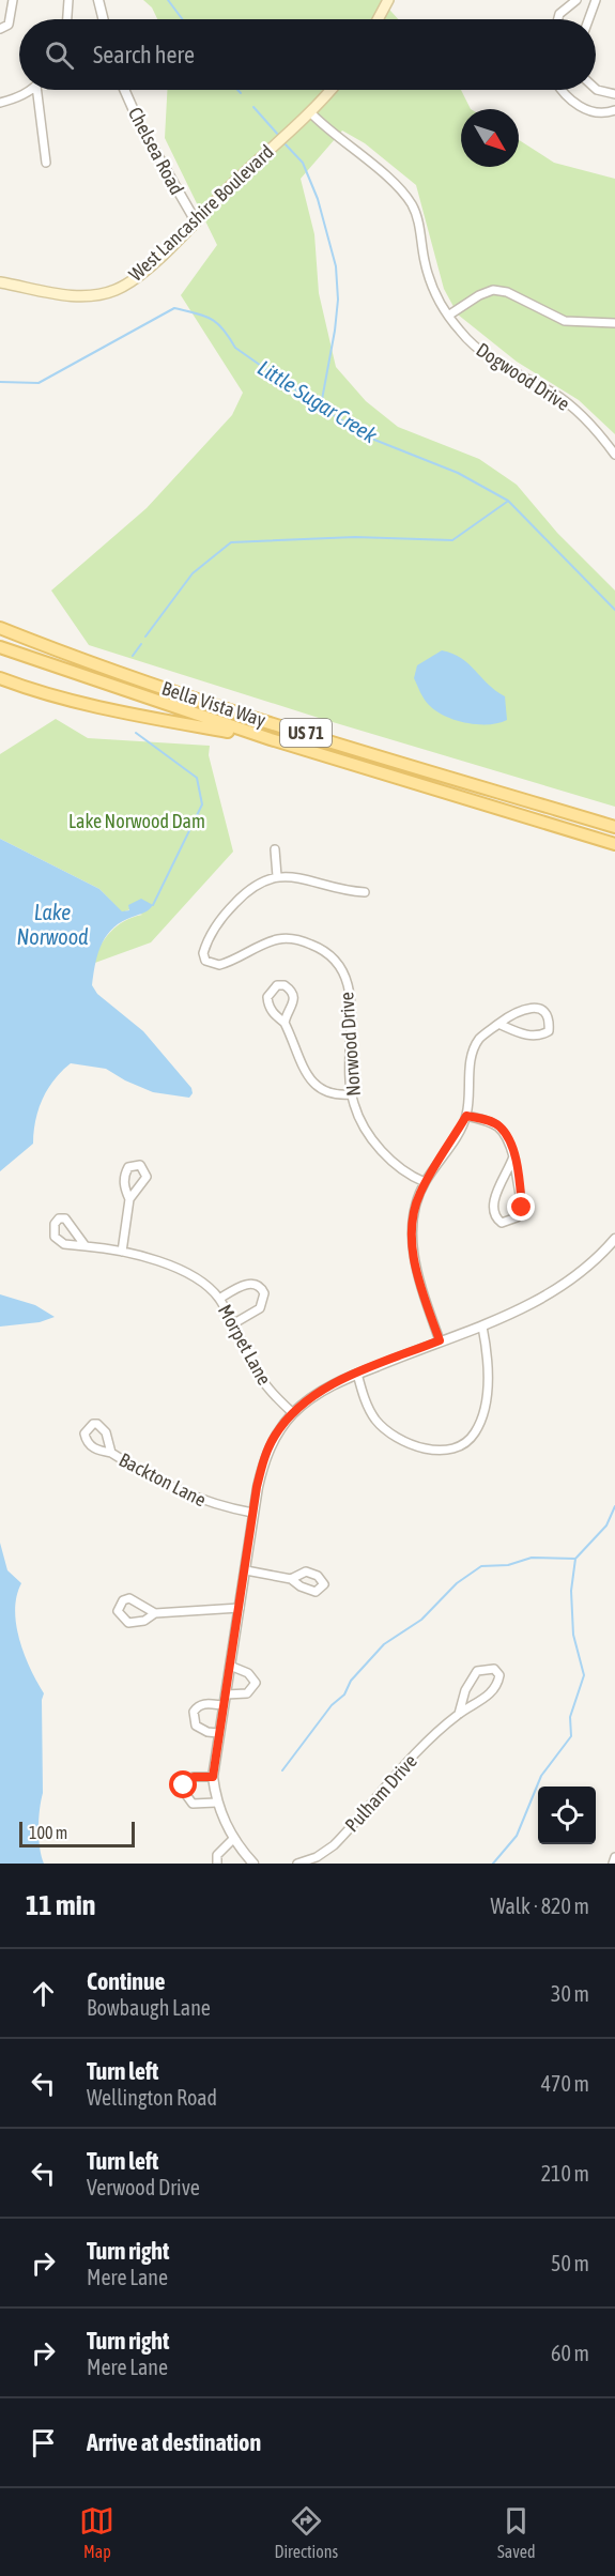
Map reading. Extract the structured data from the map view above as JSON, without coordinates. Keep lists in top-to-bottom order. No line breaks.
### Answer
{"streets":{"main road":["West Lancashire Boulevard","Bella Vista Way","US 71"],"street":["Chelsea Road","Dogwood Drive","Norwood Drive","Morpet Lane","Backton Lane","Pulham Drive"]},"crossings":[["Chelsea Road","West Lancashire Boulevard"],["West Lancashire Boulevard","Dogwood Drive"]],"water":["Little Sugar Creek","Lake Norwood"],"parks":["Lake Norwood Dam"],"scale_bar":"100 m","north":"bottom right","page":{"search":"Search here","scale":"100 m","heading":["11 min","Walk · 820 m"],"list":[["Continue","Bowbaugh Lane","30 m"],["Turn left","Wellington Road","470 m"],["Turn left","Verwood Drive","210 m"],["Turn right","Mere Lane","50 m"],["Turn right","Mere Lane","60 m"],"Arrive at destination"],"nav":["Map","Directions","Saved"]}}
